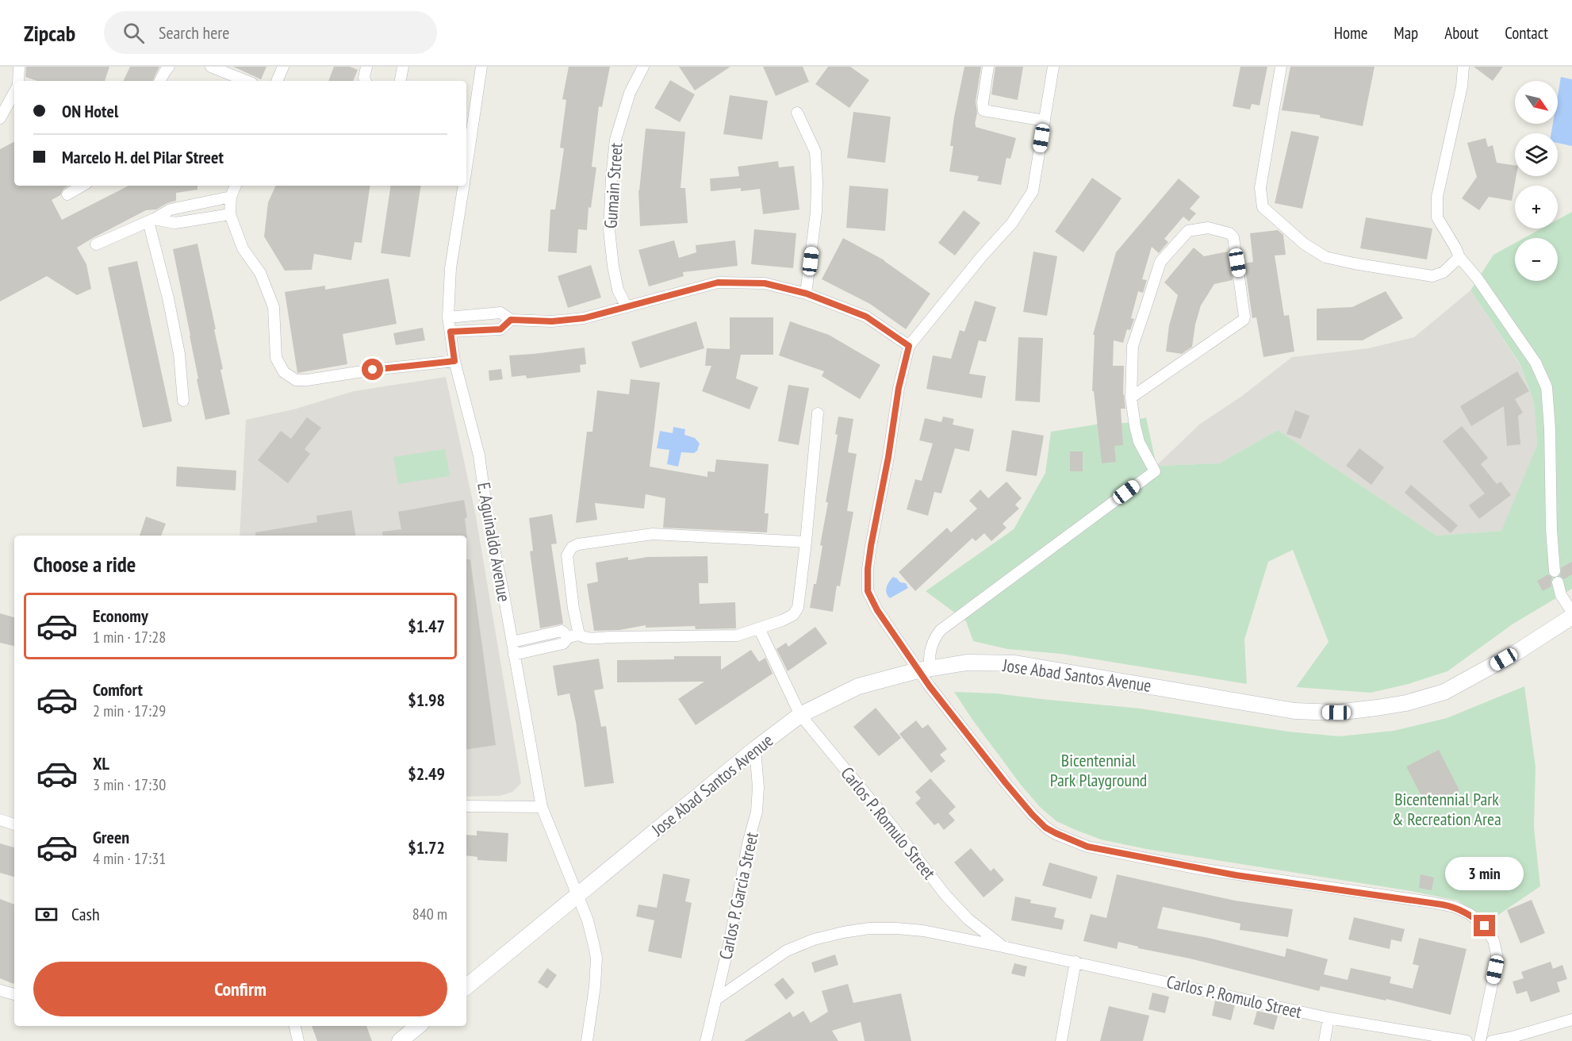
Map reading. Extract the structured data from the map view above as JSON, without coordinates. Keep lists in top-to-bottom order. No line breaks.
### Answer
{"streets":{"main road":["Jose Abad Santos Avenue"],"street":["Gumain Street","E. Aguinaldo Avenue","Carlos P. Romulo Street","Carlos P. Garcia Street"]},"crossings":[["E. Aguinaldo Avenue","Jose Abad Santos Avenue"],["Jose Abad Santos Avenue","Carlos P. Romulo Street"],["Jose Abad Santos Avenue","Carlos P. Garcia Street"],["Carlos P. Romulo Street","Carlos P. Garcia Street"]],"parks":["Bicentennial Park Playground","Bicentennial Park & Recreation Area"],"north":"bottom right","page":{"header":"Zipcab","search":"Search here","nav":["Home","Map","About","Contact"],"map_buttons":["+","−"],"banner":["ON Hotel","Marcelo H. del Pilar Street"],"heading":"Choose a ride","list":[{"name":"Economy","note":"1 min · 17:28","value":"$1.47"},{"name":"Comfort","note":"2 min · 17:29","value":"$1.98"},{"name":"XL","note":"3 min · 17:30","value":"$2.49"},{"name":"Green","note":"4 min · 17:31","value":"$1.72"}],"bubble":"3 min","pay":["Cash","840 m"],"buttons":"Confirm"}}
